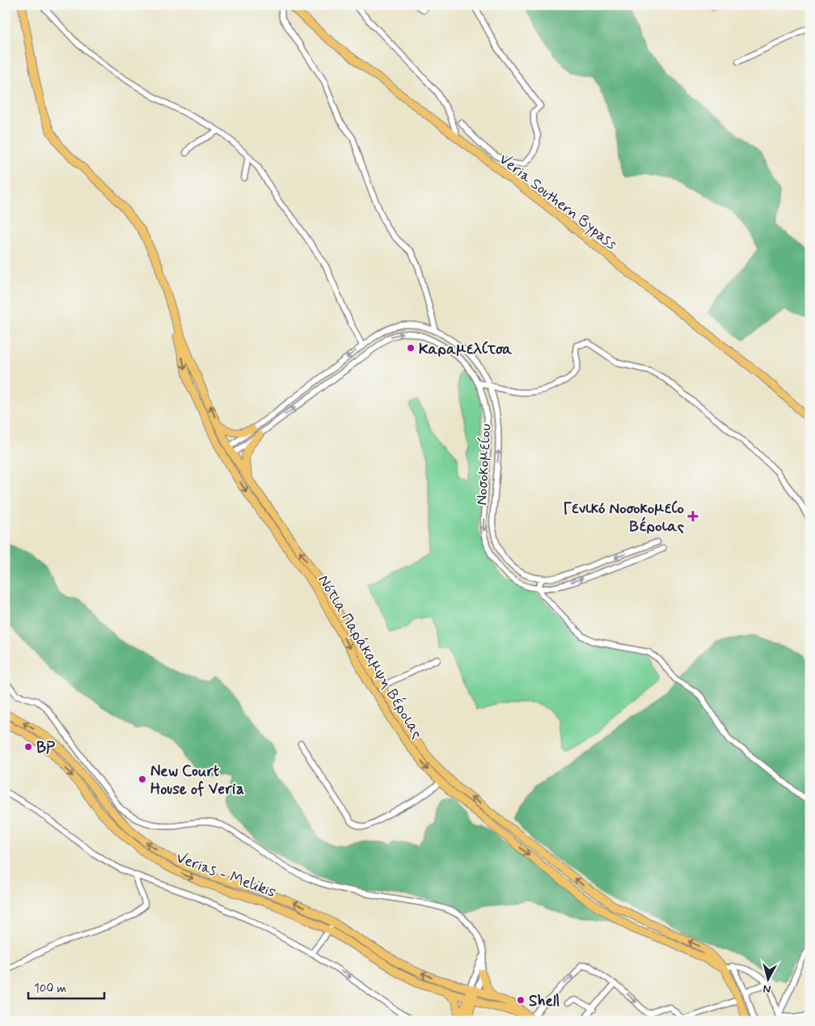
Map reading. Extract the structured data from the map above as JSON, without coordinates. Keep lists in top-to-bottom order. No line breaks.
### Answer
{"streets":{"main road":["Veria Southern Bypass","Νότια Παράκαμψη Βέροιας","Verias - Melikis"],"street":["Νοσοκομείου"]},"crossings":[["Νοσοκομείου","Νότια Παράκαμψη Βέροιας"]],"places":{"other":["Καραμελίτσα","BP","New Court House of Veria","Shell"],"health":["Γενικό Νοσοκομείο Βέροιας"]},"scale_bar":"100 m","north":"bottom"}
